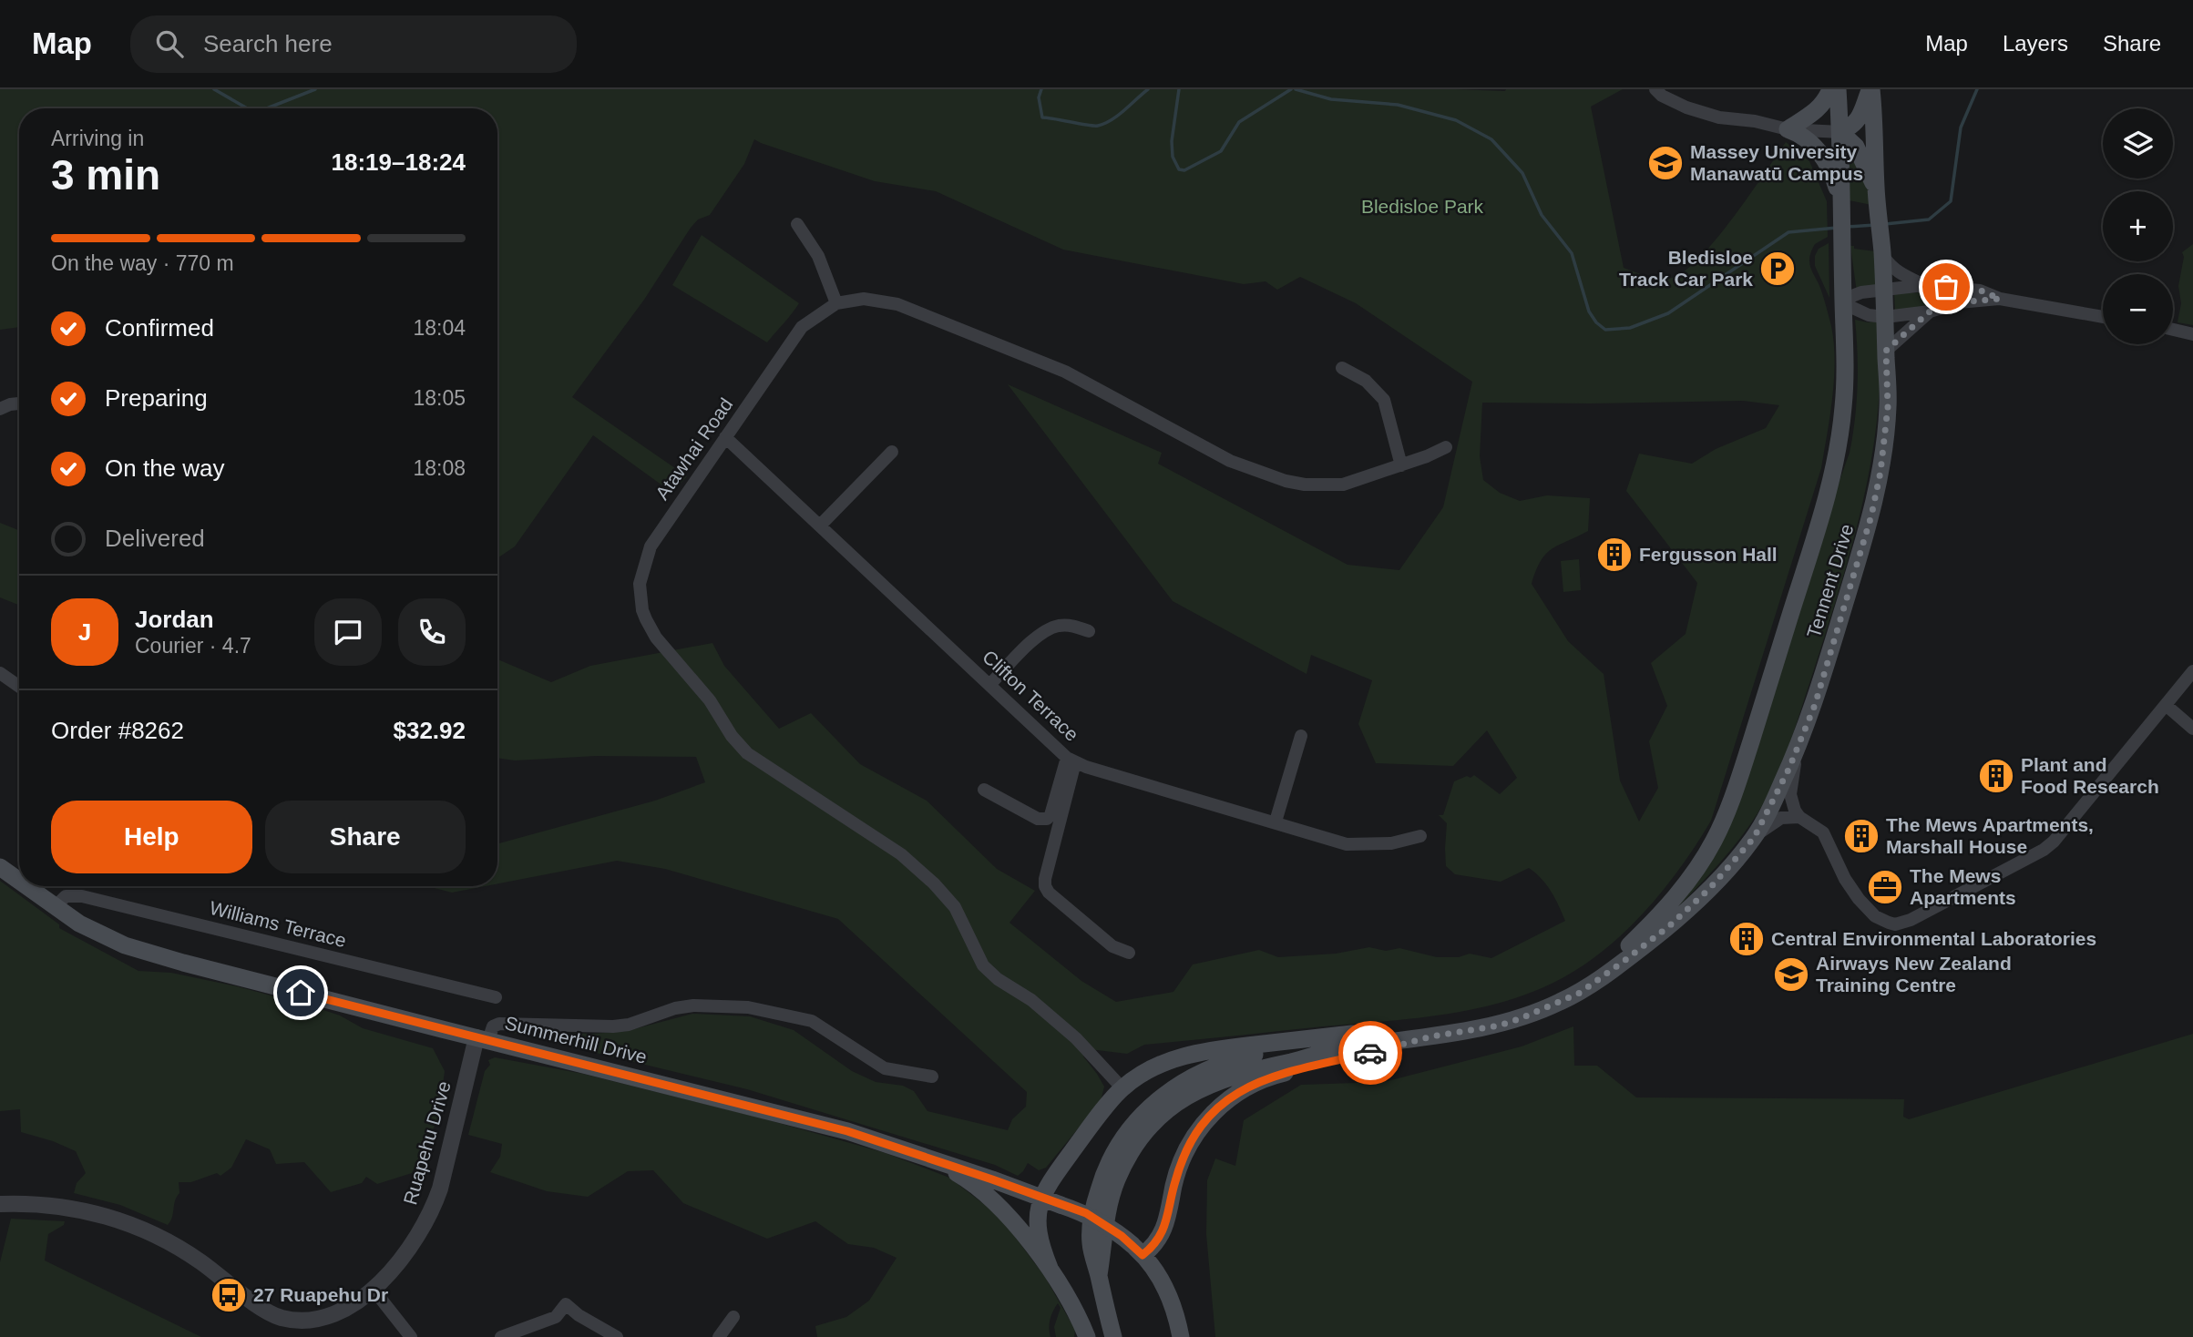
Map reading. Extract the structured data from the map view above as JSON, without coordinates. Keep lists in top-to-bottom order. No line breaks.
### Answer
{"streets":{"main road":["Tennent Drive","Summerhill Drive"],"street":["Atawhai Road","Clifton Terrace","Williams Terrace","Ruapehu Drive"]},"crossings":[["Atawhai Road","Clifton Terrace"],["Williams Terrace","Summerhill Drive"],["Summerhill Drive","Ruapehu Drive"]],"parks":["Bledisloe Park"],"places":{"school or university":["Massey University Manawatū Campus","Airways New Zealand Training Centre"],"parking":["Bledisloe Track Car Park"],"building":["Fergusson Hall","Plant and Food Research","The Mews Apartments, Marshall House","Central Environmental Laboratories"],"office":["The Mews Apartments"],"bus stop":["27 Ruapehu Dr"]},"page":{"header":"Map","search":"Search here","nav":["Map","Layers","Share"],"map_buttons":["+","−"],"heading":["3 min","Arriving in","18:19–18:24"],"panel":["Jordan","Courier · 4.7","Order #8262","$32.92"],"bar":"On the way · 770 m","list":[["Confirmed","18:04"],["Preparing","18:05"],["On the way","18:08"],"Delivered"],"round":"J","buttons":["Help","Share"]}}
